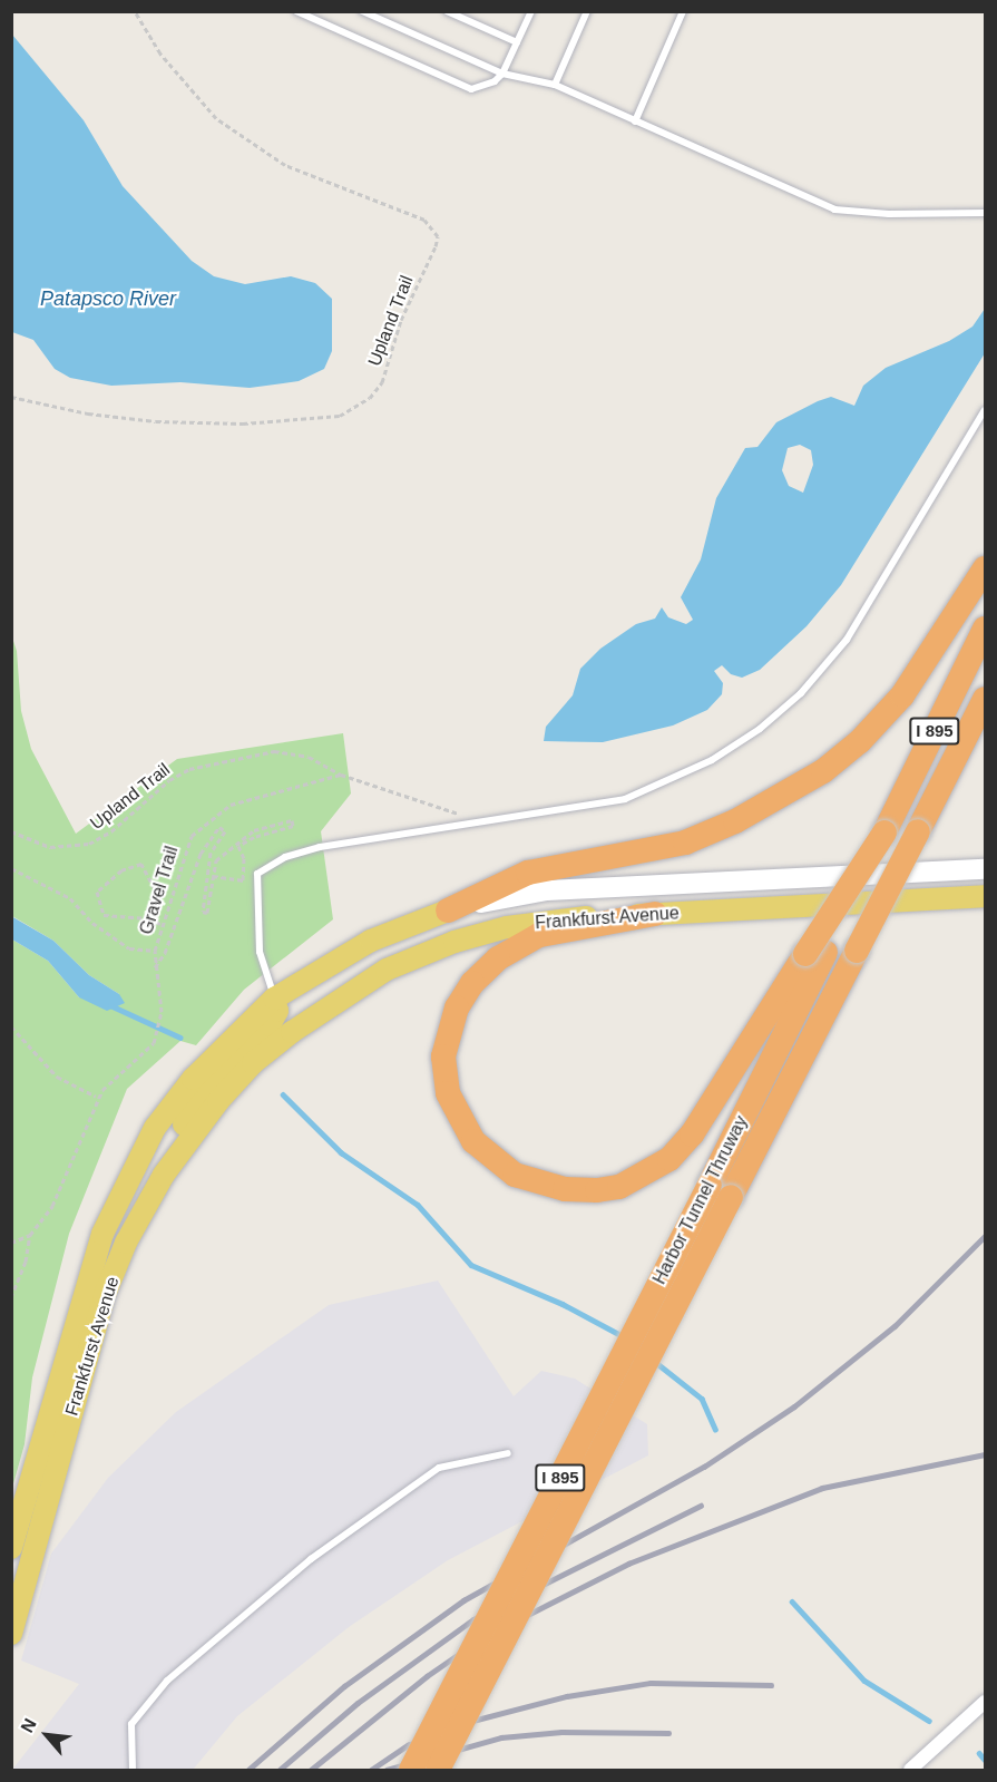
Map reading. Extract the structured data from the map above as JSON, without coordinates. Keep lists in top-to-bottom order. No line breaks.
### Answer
{"streets":{"highway":["I 895","Harbor Tunnel Thruway"],"main road":["Frankfurst Avenue"],"path":["Upland Trail","Gravel Trail"]},"crossings":[["Upland Trail","Gravel Trail"],["I 895","Harbor Tunnel Thruway"]],"water":["Patapsco River"],"north":"top left"}
